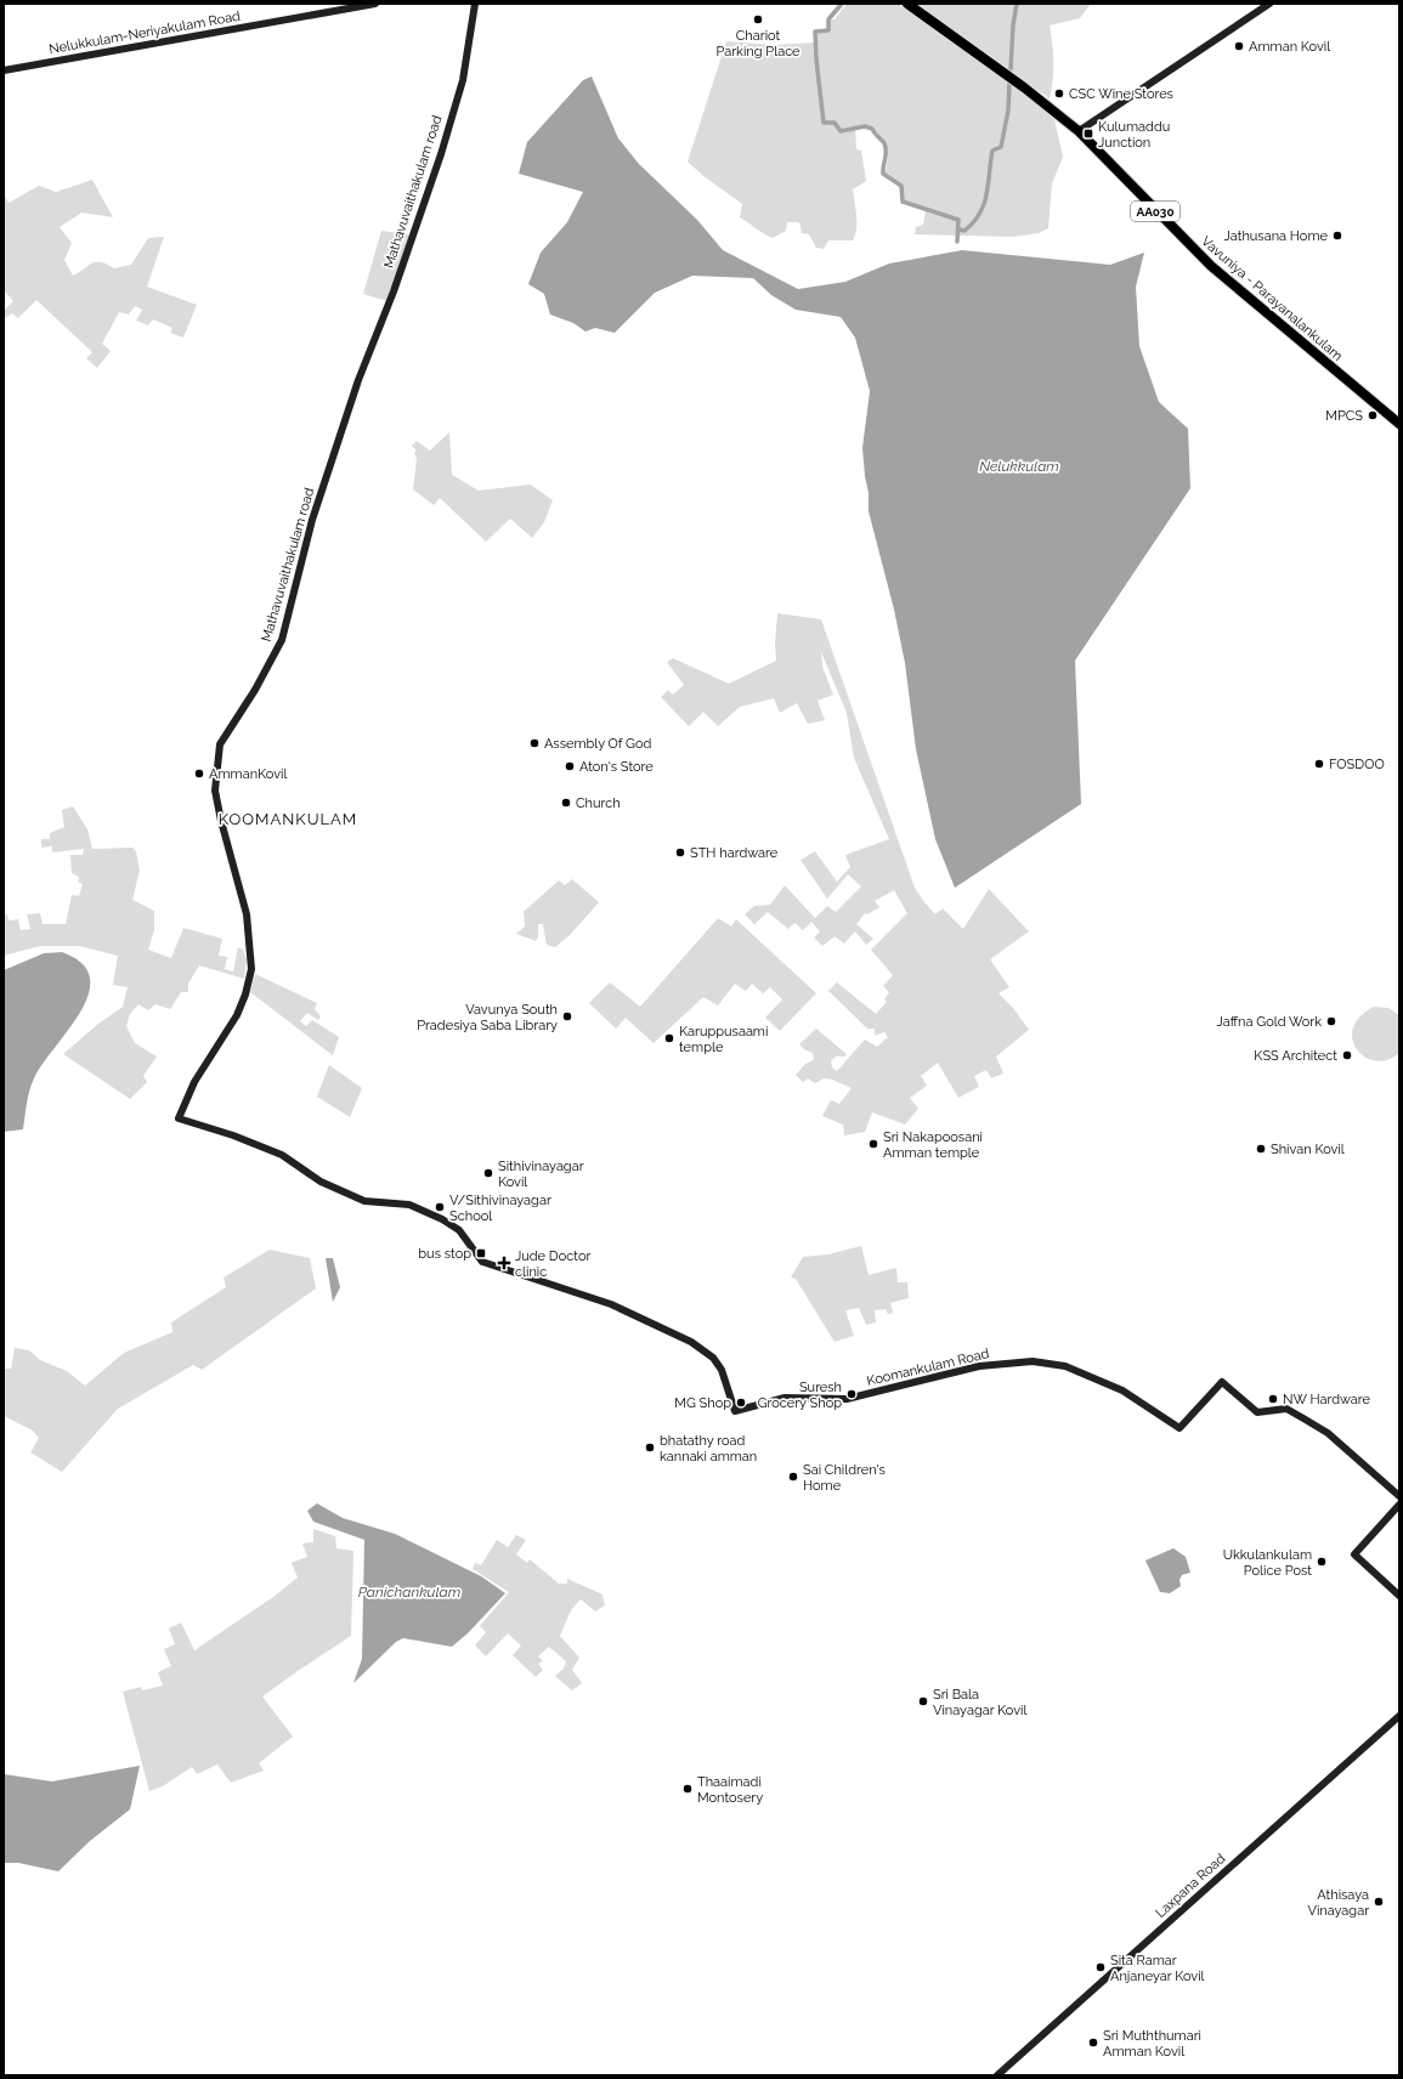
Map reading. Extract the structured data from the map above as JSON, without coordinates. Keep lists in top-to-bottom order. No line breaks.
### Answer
{"streets":{"highway":["AA030","Vavuniya - Parayanalankulam"],"street":["Nelukkulam-Neriyakulam Road","Mathavuvaithakulam road","Koomankulam Road","Laxpana Road"]},"crossings":[["Mathavuvaithakulam road","Koomankulam Road"]],"districts":["KOOMANKULAM"],"water":["Nelukkulam","Panichankulam"],"places":{"other":["Chariot Parking Place","Amman Kovil","CSC Wine Stores","Jathusana Home","MPCS","Assembly Of God","FOSDOO","Aton's Store","AmmanKovil","Church","STH hardware","Vavunya South Pradesiya Saba Library","Jaffna Gold Work","Karuppusaami temple","KSS Architect","Sri Nakapoosani Amman temple","Shivan Kovil","Sithivinayagar Kovil","V/Sithivinayagar School","Suresh Grocery Shop","NW Hardware","MG Shop","bhatathy road kannaki amman","Sai Children's Home","Ukkulankulam Police Post","Sri Bala Vinayagar Kovil","Thaaimadi Montosery","Athisaya Vinayagar","Sita Ramar Anjaneyar Kovil","Sri Muththumari Amman Kovil"],"transit":["Kulumaddu Junction","bus stop"],"health":["Jude Doctor clinic"]}}
